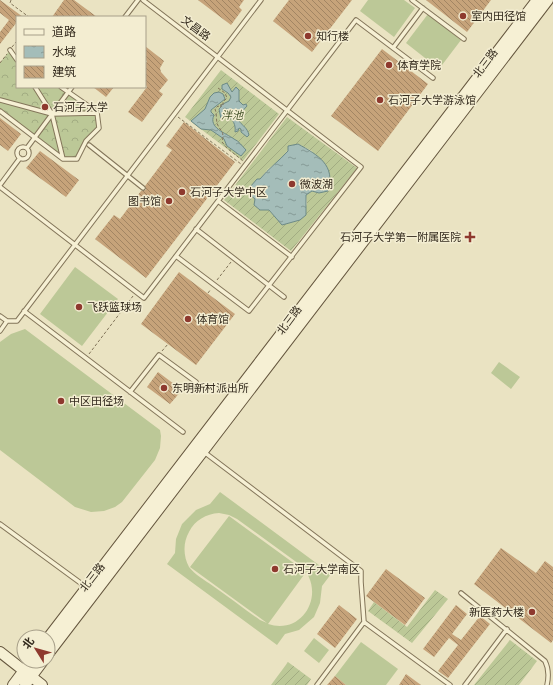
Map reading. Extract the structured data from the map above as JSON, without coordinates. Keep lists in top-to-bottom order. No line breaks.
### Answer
{"streets":{"main road":["北三路"],"lane":["文昌路"]},"parks":["泮池"],"places":{"other":["室内田径馆","知行楼","体育学院","石河子大学游泳馆","石河子大学","微波湖","石河子大学中区","图书馆","飞跃篮球场","体育馆","东明新村派出所","中区田径场","石河子大学南区","新医药大楼"],"health":["石河子大学第一附属医院"]},"legend":["道路","水域","建筑"],"north":"top left"}
